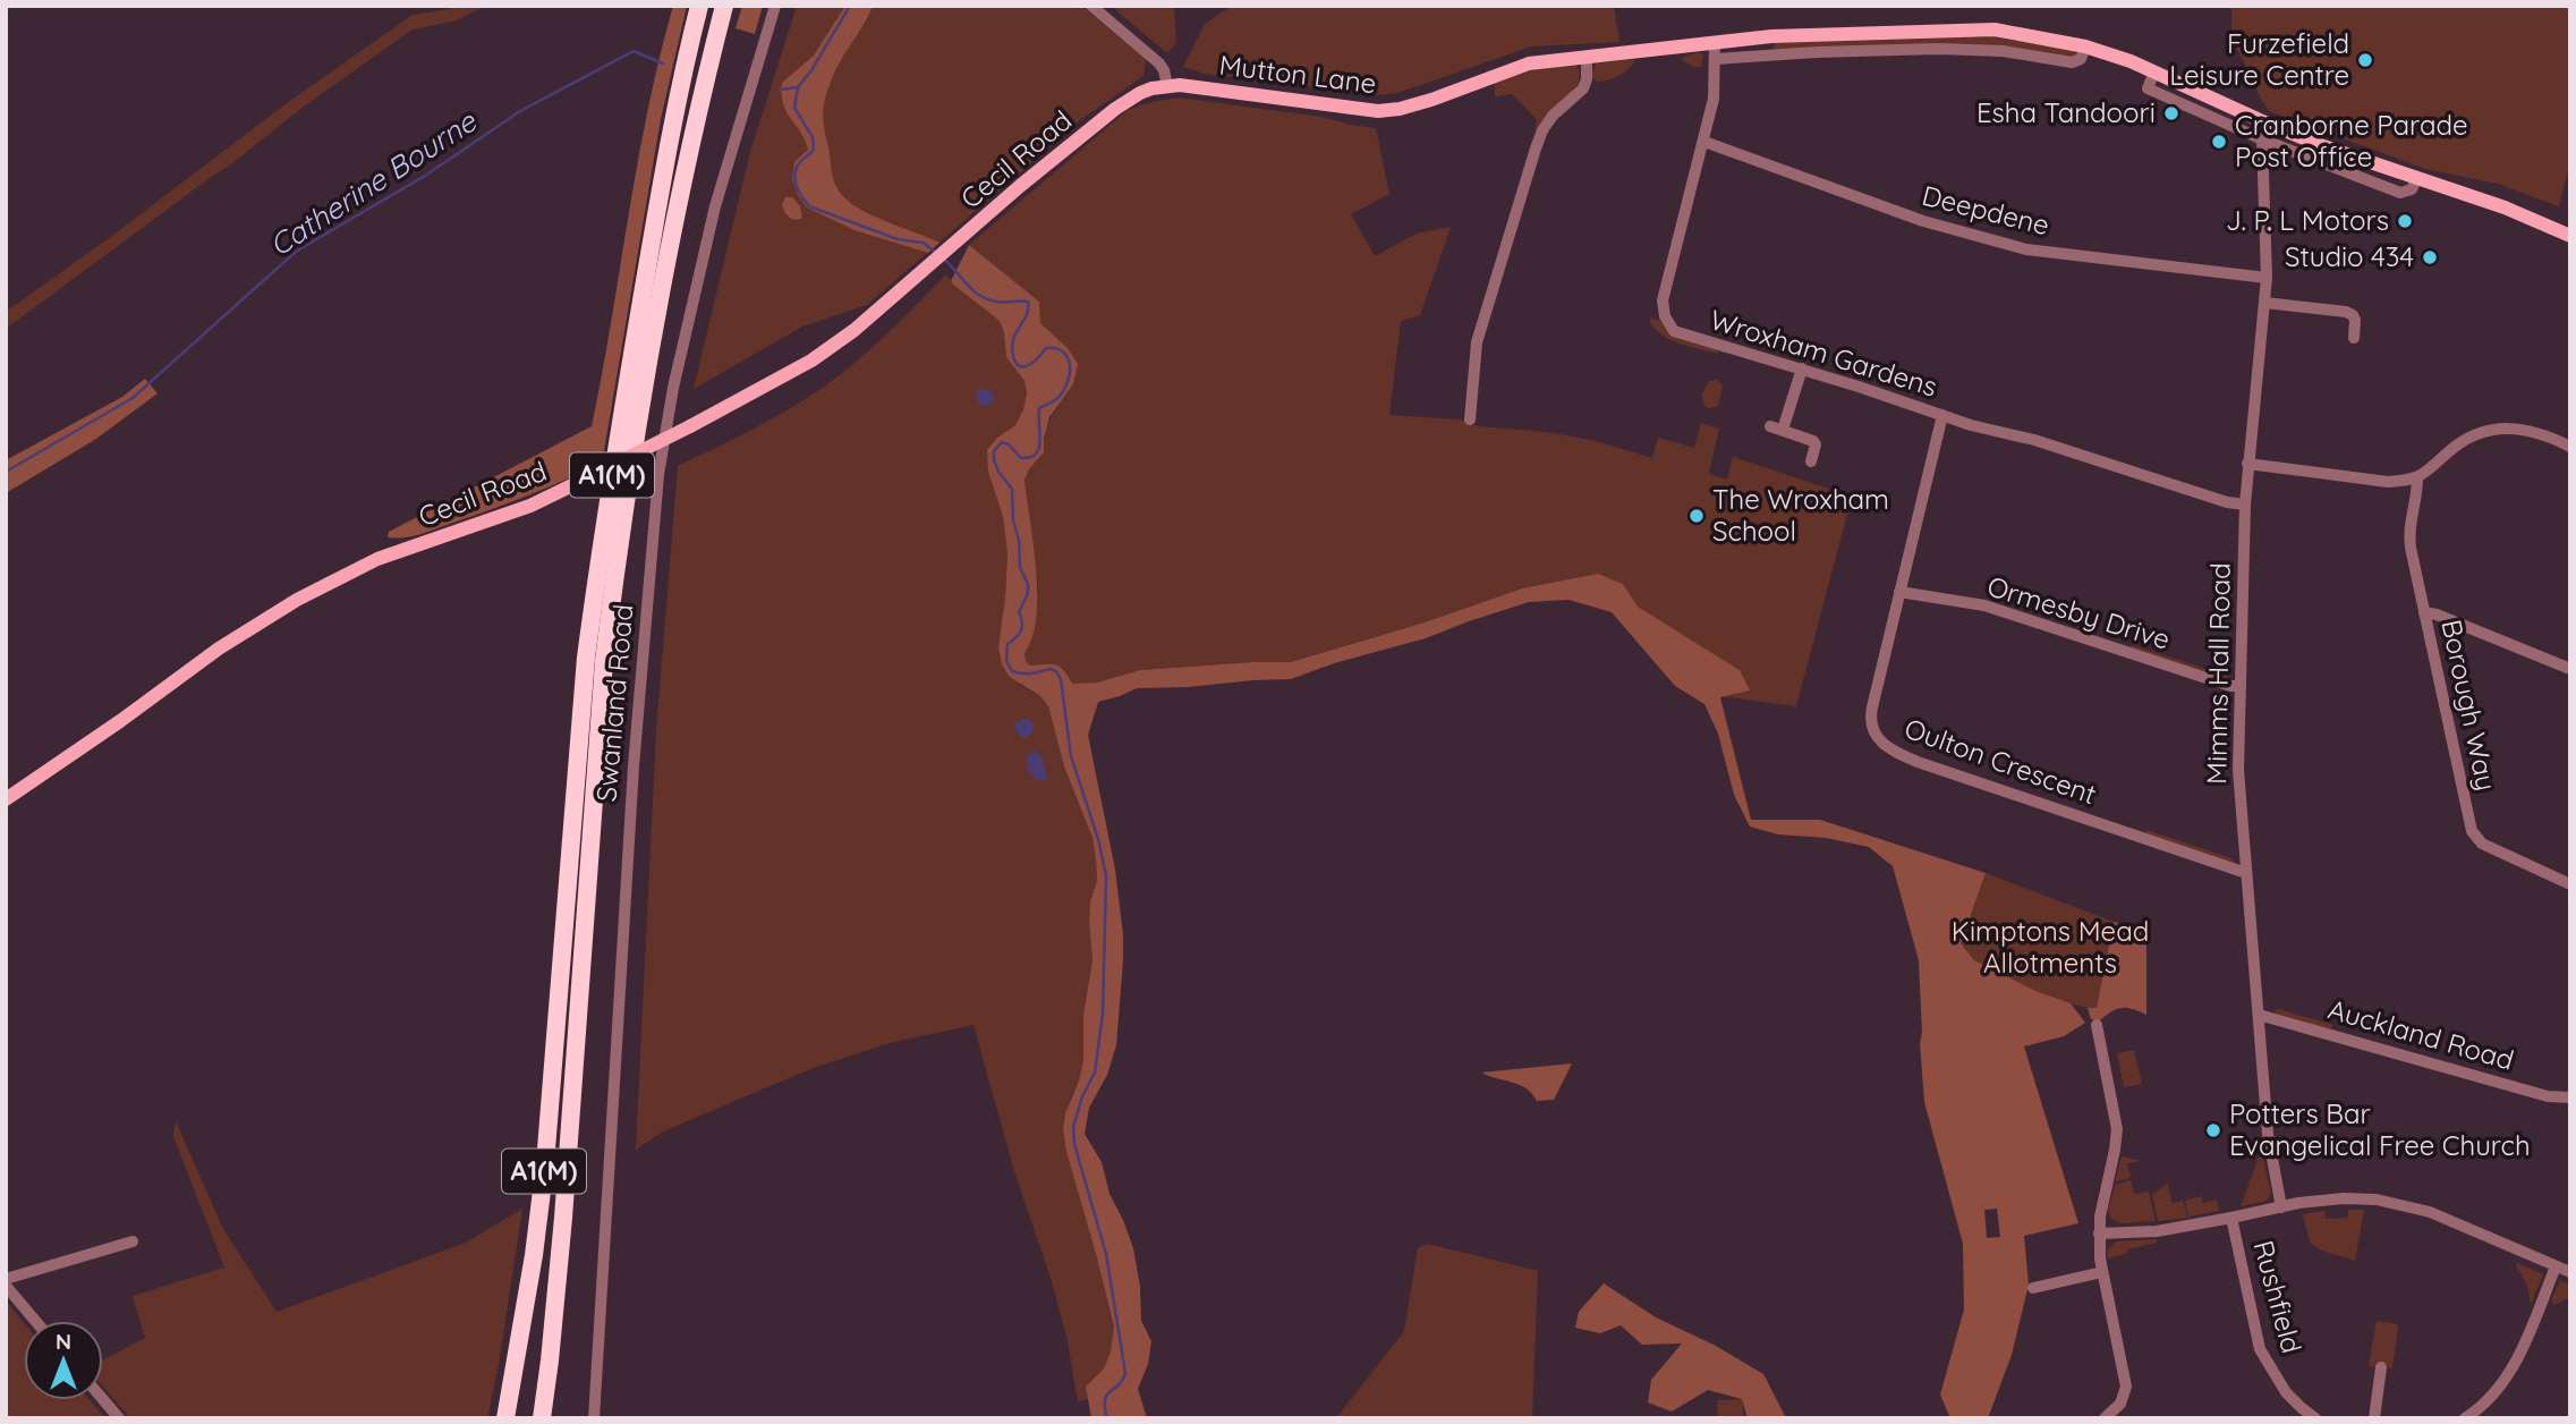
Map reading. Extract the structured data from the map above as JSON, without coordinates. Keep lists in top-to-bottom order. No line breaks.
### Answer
{"streets":{"highway":["A1(M)"],"main road":["Mutton Lane","Cecil Road"],"street":["Deepdene","Wroxham Gardens","Ormesby Drive","Mimms Hall Road","Swanland Road","Borough Way","Oulton Crescent","Auckland Road","Rushfield"]},"crossings":[["Mutton Lane","Cecil Road"],["Mutton Lane","Wroxham Gardens"],["Deepdene","Wroxham Gardens"],["Deepdene","Mimms Hall Road"],["Wroxham Gardens","Mimms Hall Road"],["Wroxham Gardens","Oulton Crescent"],["Ormesby Drive","Mimms Hall Road"],["Ormesby Drive","Oulton Crescent"],["Mimms Hall Road","Oulton Crescent"],["Mimms Hall Road","Auckland Road"]],"water":["Catherine Bourne"],"parks":["Kimptons Mead Allotments"],"places":["Furzefield Leisure Centre","Esha Tandoori","Cranborne Parade Post Office","J. P. L Motors","Studio 434","The Wroxham School","Potters Bar Evangelical Free Church"],"north":"top"}
